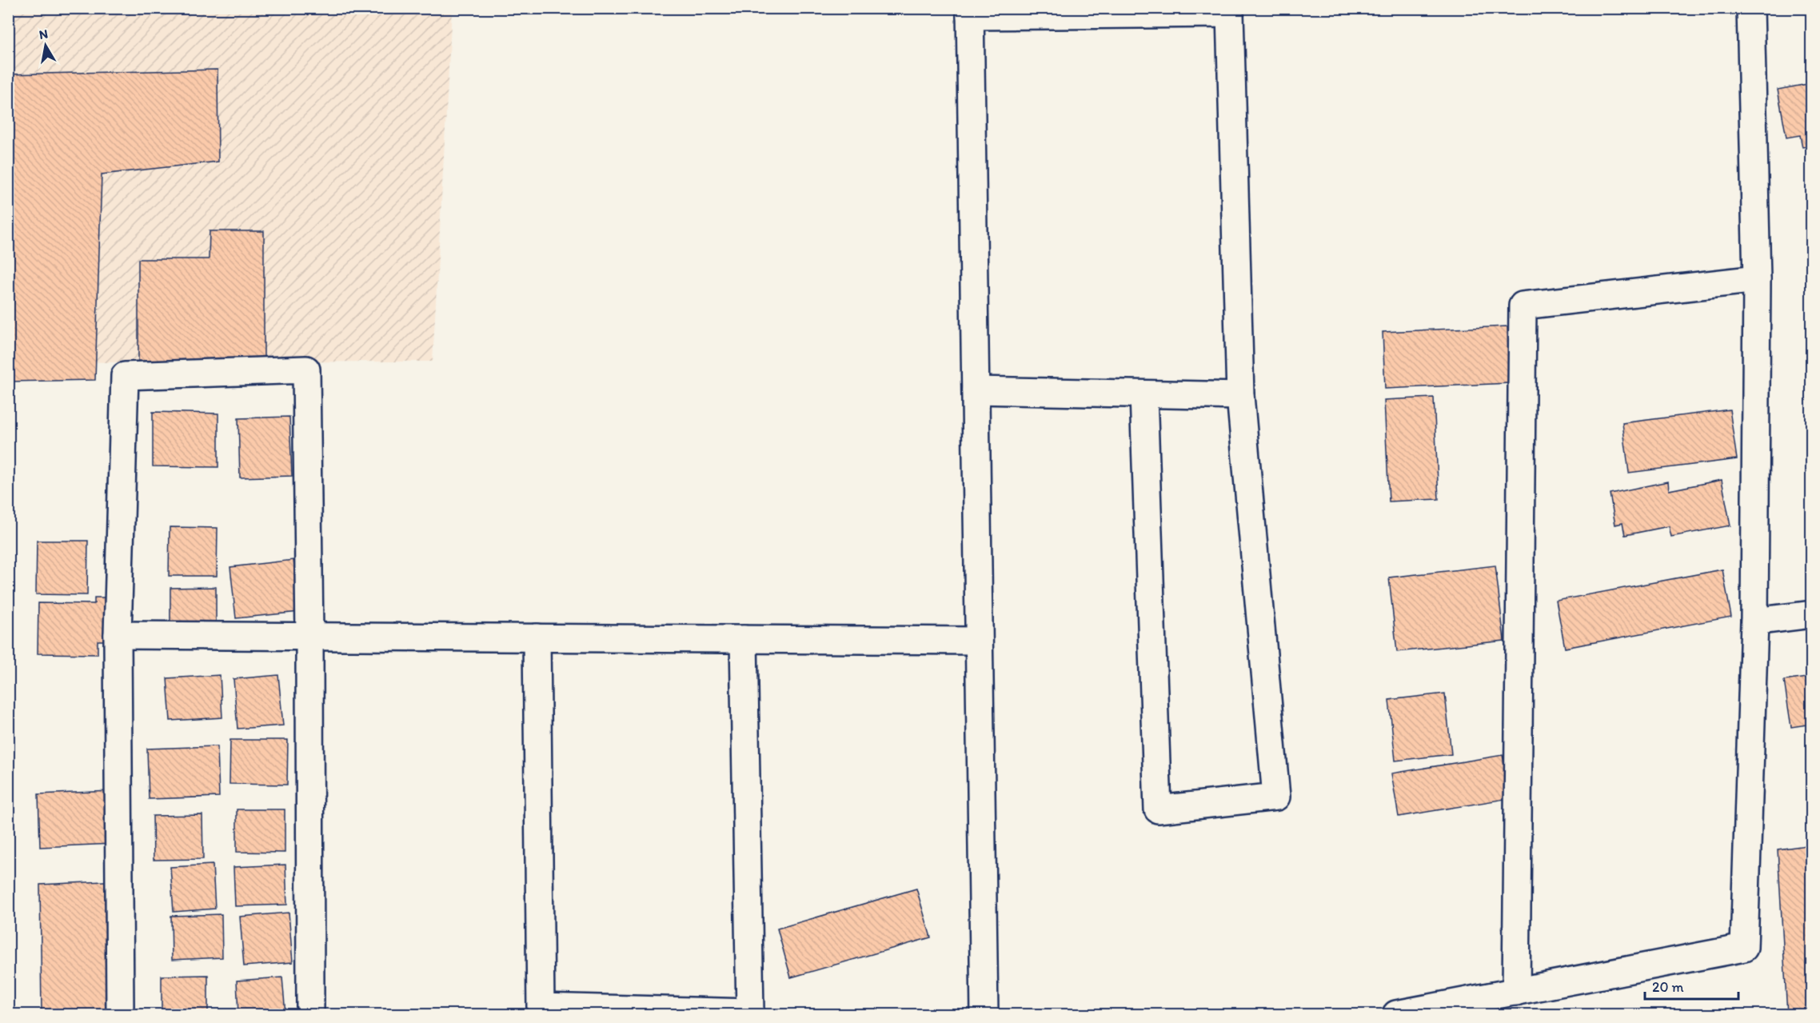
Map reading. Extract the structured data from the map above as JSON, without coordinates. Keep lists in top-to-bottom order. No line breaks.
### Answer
{"scale_bar":"20 m","north":"top"}
